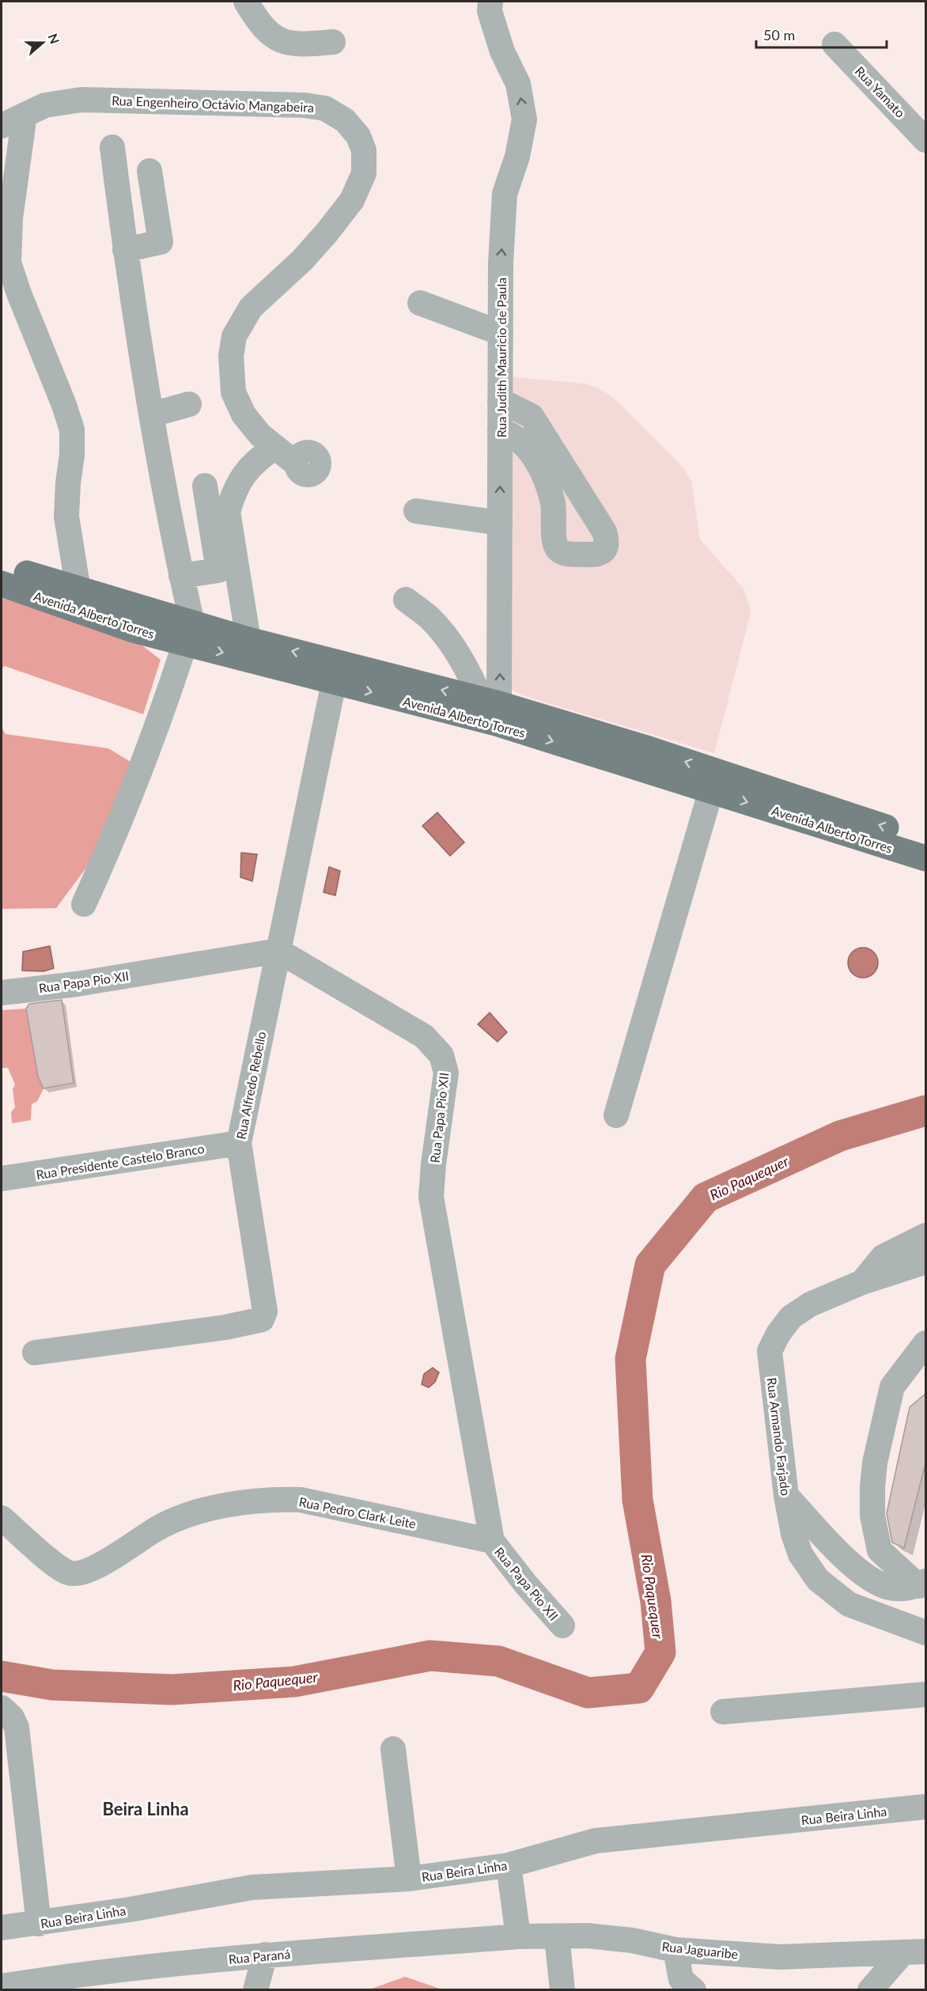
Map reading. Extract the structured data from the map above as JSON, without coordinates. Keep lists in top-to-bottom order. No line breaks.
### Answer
{"streets":{"main road":["Avenida Alberto Torres"],"street":["Rua Yamato","Rua Engenheiro Octávio Mangabeira","Rua Judith Mauricio de Paula","Rua Papa Pio XII","Rua Alfredo Rebello","Rua Presidente Castelo Branco","Rua Armando Farjado","Rua Pedro Clark Leite","Rua Beira Linha","Rua Jaguaribe","Rua Paraná"]},"crossings":[["Rua Judith Mauricio de Paula","Avenida Alberto Torres"],["Avenida Alberto Torres","Rua Alfredo Rebello"],["Rua Papa Pio XII","Rua Alfredo Rebello"],["Rua Papa Pio XII","Rua Pedro Clark Leite"],["Rua Alfredo Rebello","Rua Presidente Castelo Branco"],["Rua Jaguaribe","Rua Paraná"]],"one_way":["Rua Judith Mauricio de Paula"],"districts":["Beira Linha"],"water":["Rio Paquequer"],"scale_bar":"50 m","north":"right"}
